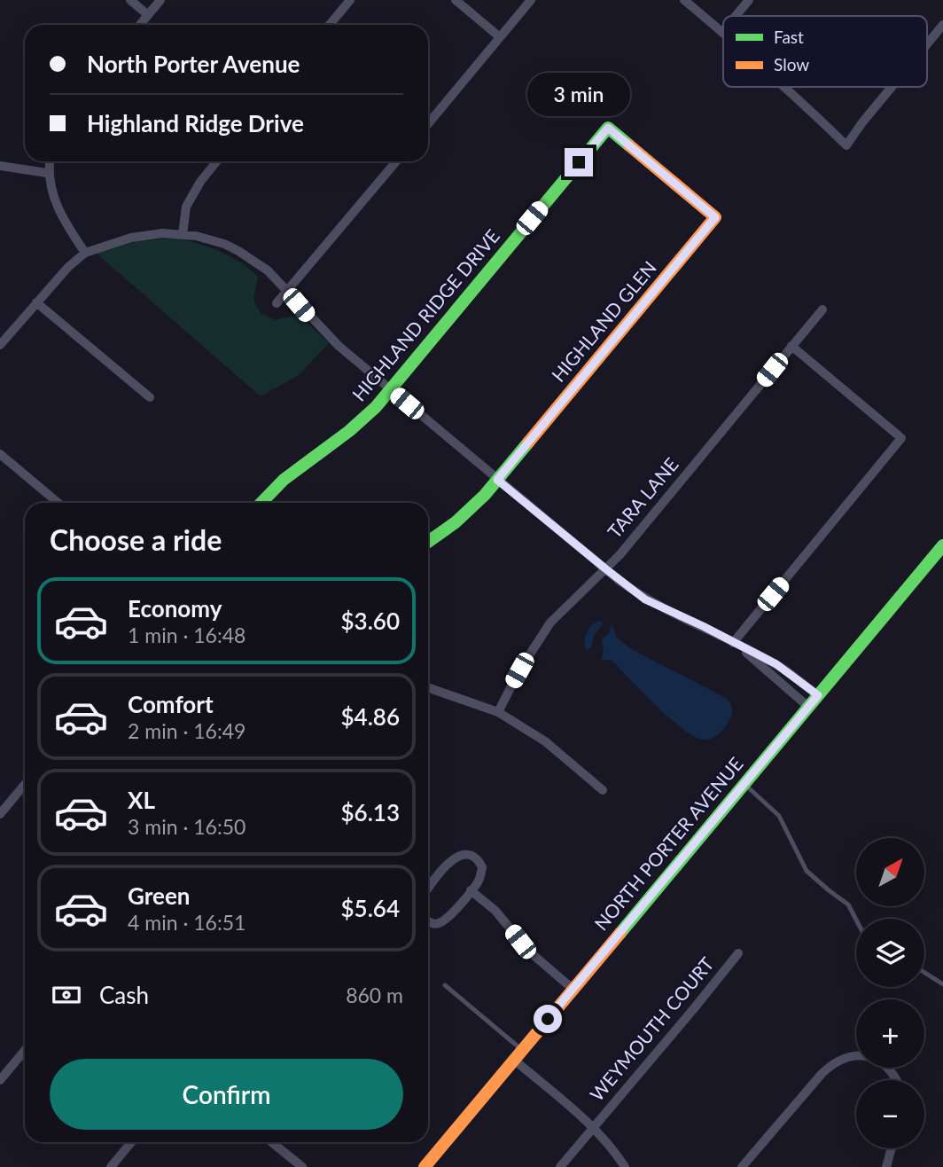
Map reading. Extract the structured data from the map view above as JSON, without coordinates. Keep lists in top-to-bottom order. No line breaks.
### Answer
{"streets":{"street":["HIGHLAND RIDGE DRIVE","HIGHLAND GLEN","TARA LANE","NORTH PORTER AVENUE","WEYMOUTH COURT"]},"crossings":[["HIGHLAND RIDGE DRIVE","HIGHLAND GLEN"]],"legend":["Fast","Slow"],"north":"top right","page":{"banner":["North Porter Avenue","Highland Ridge Drive"],"bubble":"3 min","heading":"Choose a ride","list":[{"name":"Economy","note":"1 min · 16:48","value":"$3.60"},{"name":"Comfort","note":"2 min · 16:49","value":"$4.86"},{"name":"XL","note":"3 min · 16:50","value":"$6.13"},{"name":"Green","note":"4 min · 16:51","value":"$5.64"}],"map_buttons":["+","−"],"pay":["Cash","860 m"],"buttons":"Confirm"}}
